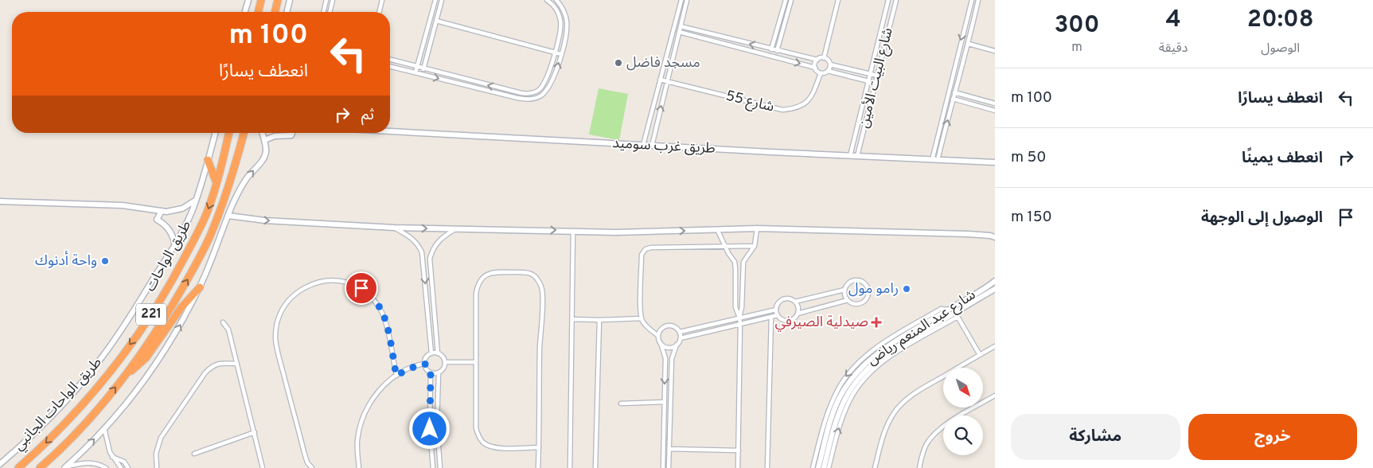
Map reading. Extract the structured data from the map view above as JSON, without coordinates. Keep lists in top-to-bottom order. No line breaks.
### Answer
{"streets":{"highway":["طريق الواحات","221"],"street":["شارع البيت الأمين","شارع 55","طريق غرب سوميد","شارع عبد المنعم رياض","طريق الواحات الجانبي"]},"crossings":[["شارع البيت الأمين","طريق غرب سوميد"]],"places":{"other":["مسجد فاضل","واحة أدنوك","رامو مول"],"health":["صيدلية الصيرفي"]},"north":"bottom right","page":{"eta":["20:08","الوصول","4","دقيقة","300","m"],"turn":["100 m","انعطف يسارًا"],"list":[{"name":"انعطف يسارًا","value":"100 m"},{"name":"انعطف يمينًا","value":"50 m"},{"name":"الوصول إلى الوجهة","value":"150 m"}],"then":"ثم","buttons":["خروج","مشاركة"]}}
